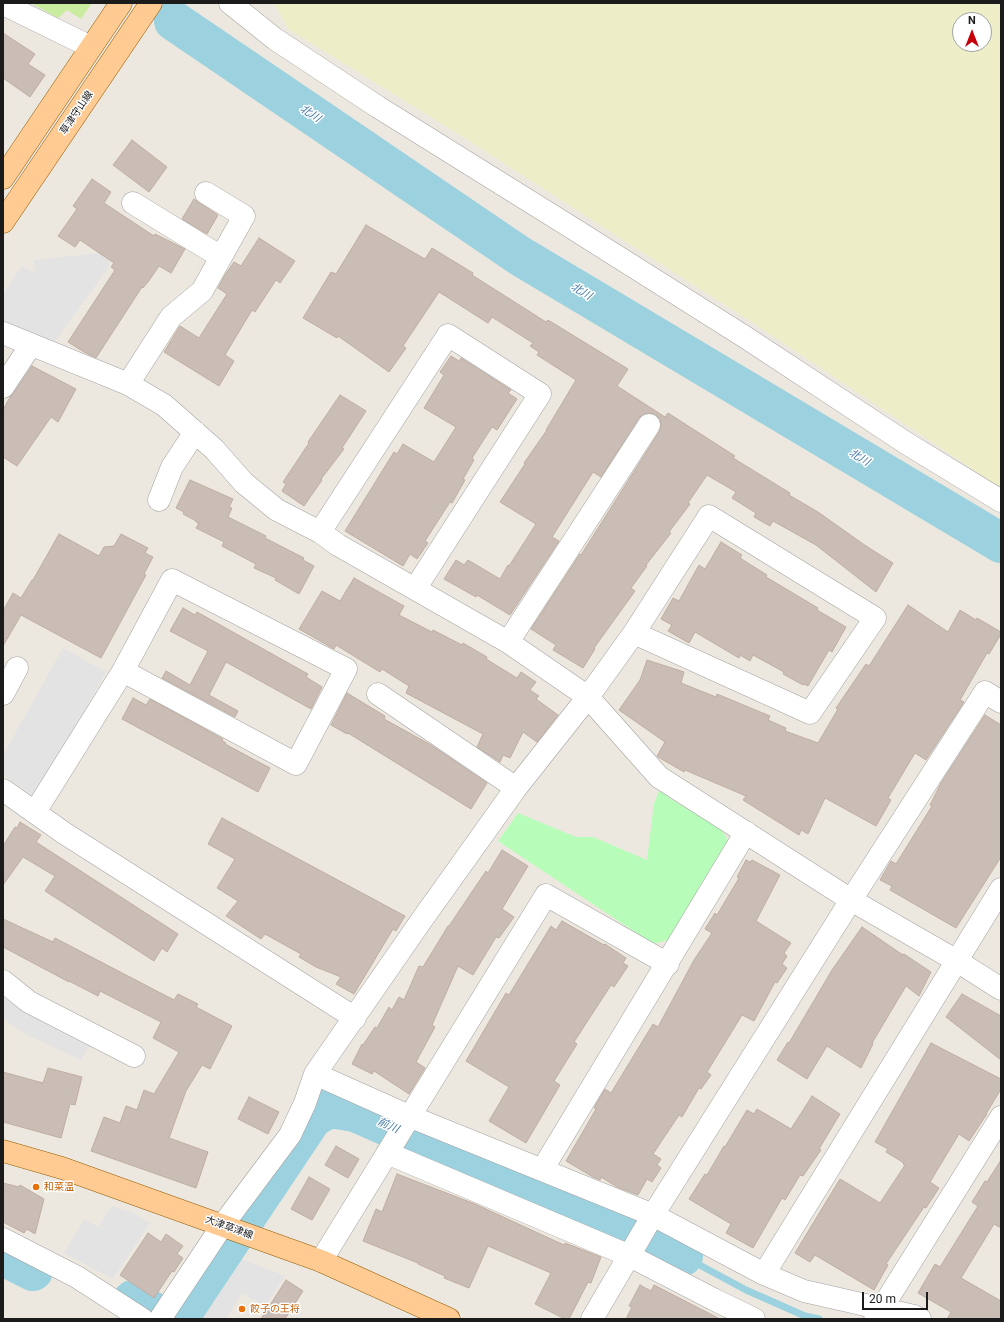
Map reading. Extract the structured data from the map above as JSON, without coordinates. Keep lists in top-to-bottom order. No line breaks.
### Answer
{"streets":{"main road":["草津守山線","大津草津線"]},"water":["北川","前川"],"places":["和菜温","餃子の王将"],"scale_bar":"20 m","north":"top"}
